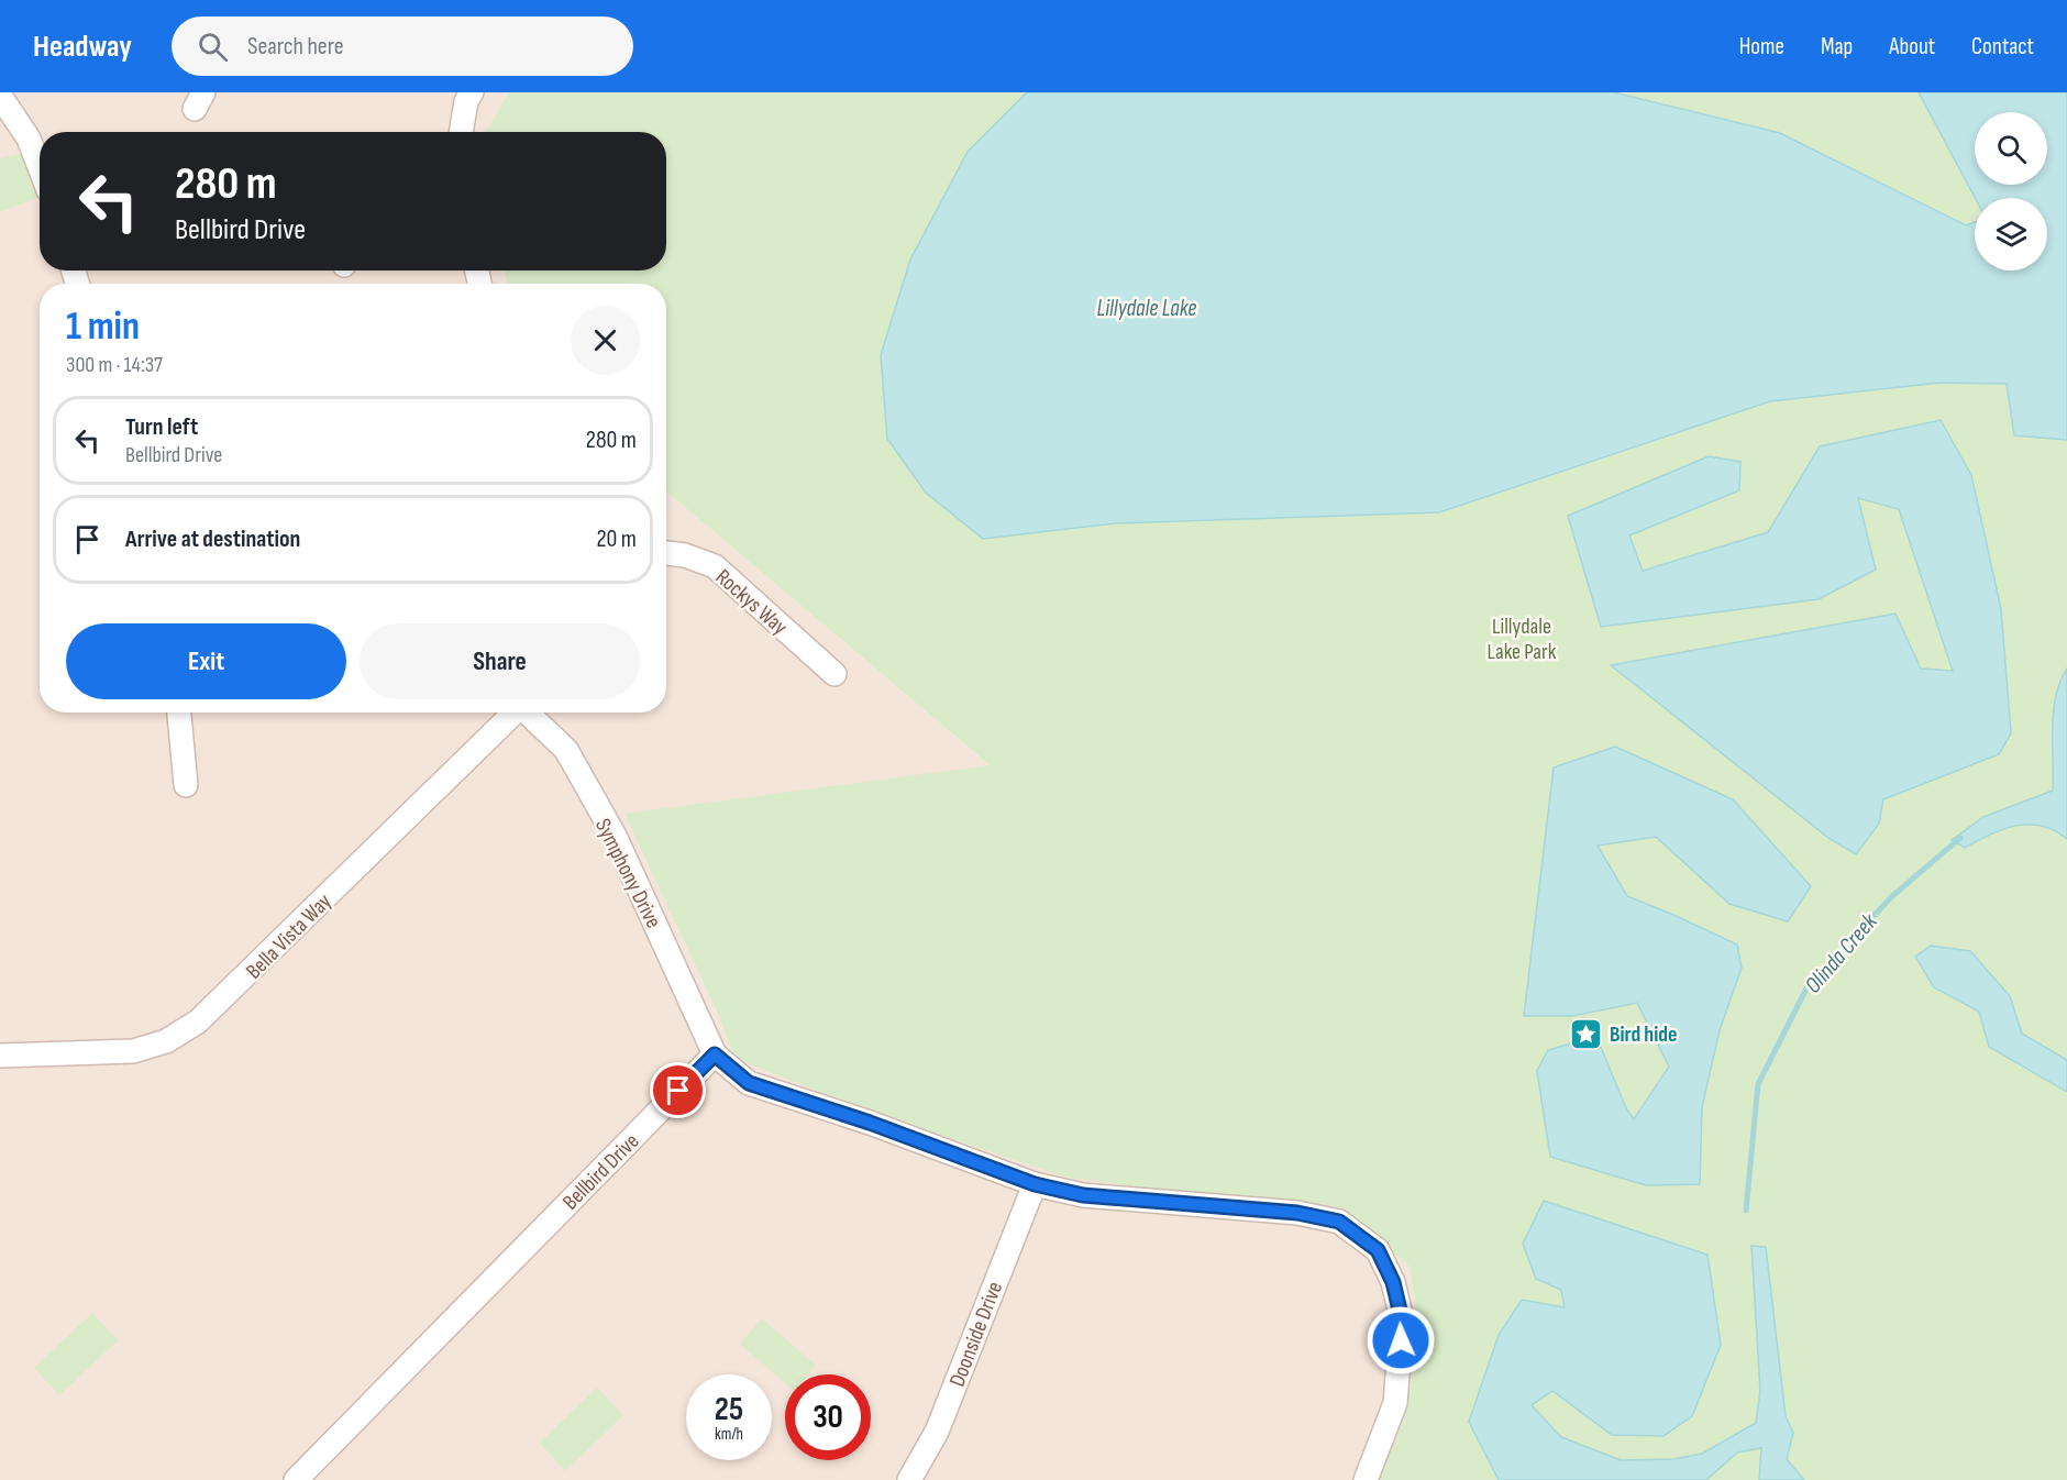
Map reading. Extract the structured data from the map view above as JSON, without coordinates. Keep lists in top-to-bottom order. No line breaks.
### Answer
{"streets":{"street":["Rockys Way","Symphony Drive","Bella Vista Way","Bellbird Drive","Doonside Drive"]},"crossings":[["Symphony Drive","Bellbird Drive"]],"water":["Lillydale Lake","Olinda Creek"],"parks":["Lillydale Lake Park"],"places":{"place":["Bird hide"]},"page":{"header":"Headway","search":"Search here","nav":["Home","Map","About","Contact"],"turn":["280 m","Bellbird Drive"],"heading":["1 min","300 m · 14:37"],"list":[{"name":"Turn left","note":"Bellbird Drive","value":"280 m"},{"name":"Arrive at destination","value":"20 m"}],"buttons":["Exit","Share"],"speed":"25 km/h","limit":"30"}}
